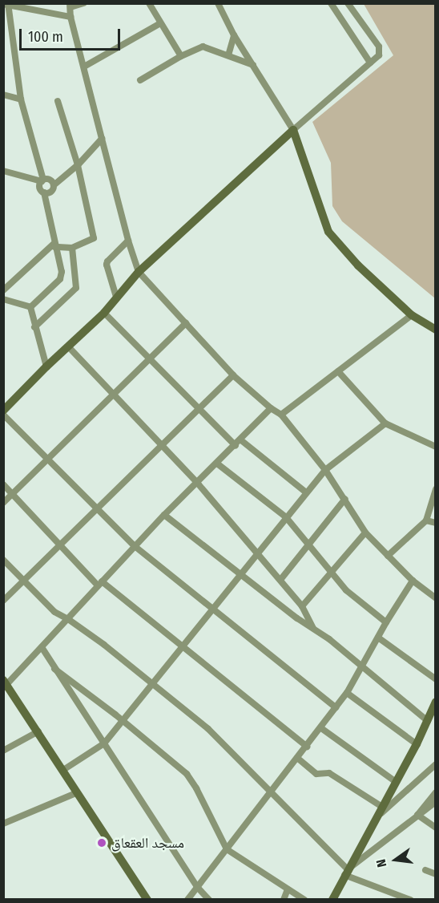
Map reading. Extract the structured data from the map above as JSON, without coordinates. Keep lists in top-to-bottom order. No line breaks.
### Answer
{"places":["مسجد العقعاق"],"scale_bar":"100 m","north":"left"}
